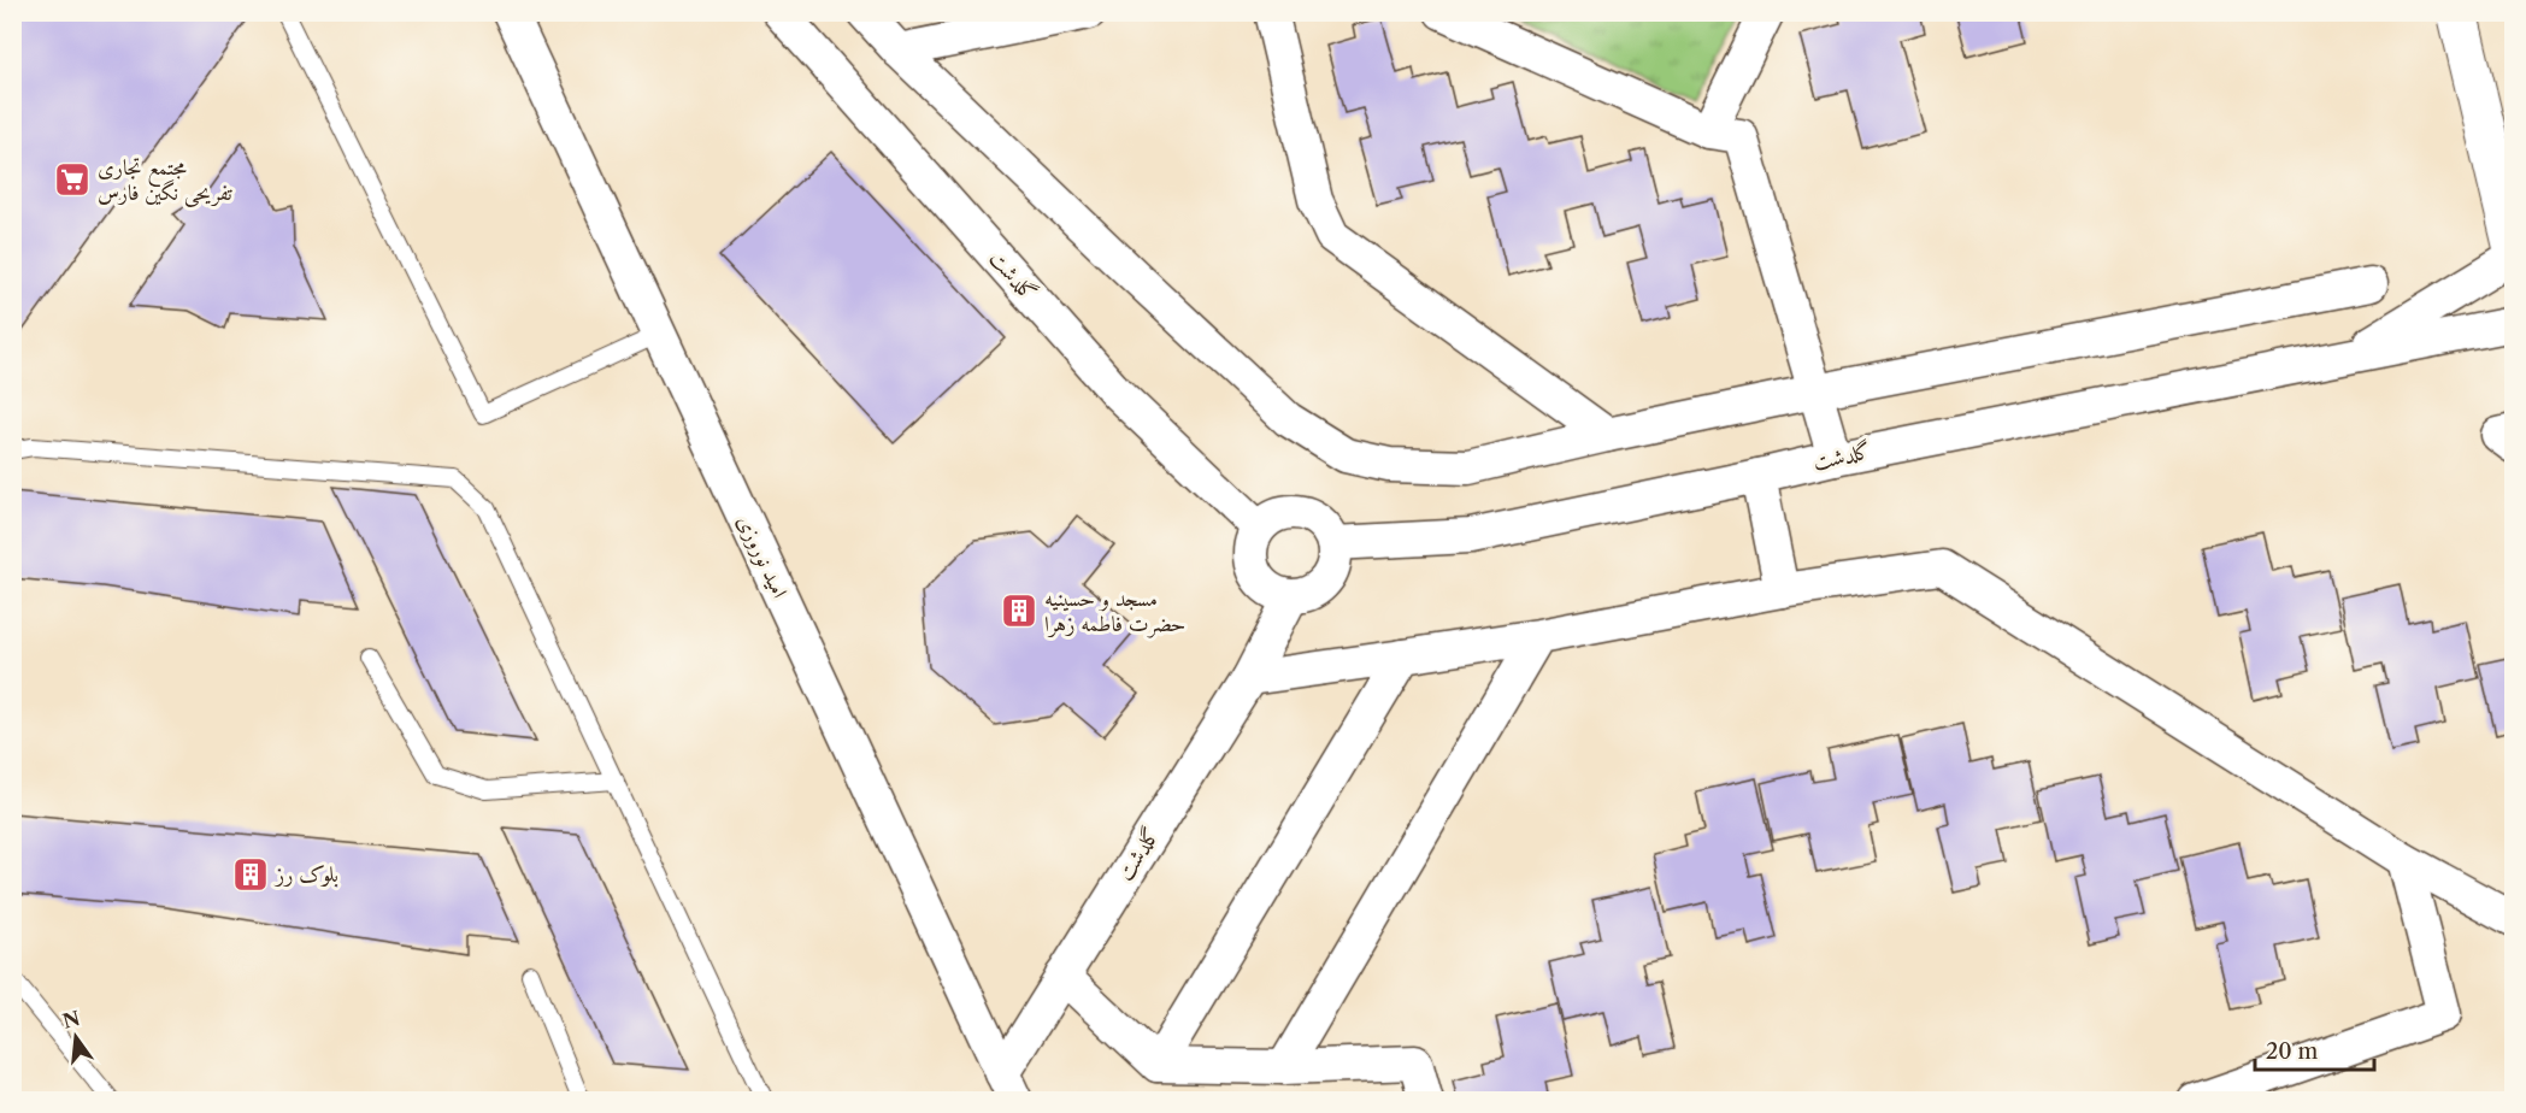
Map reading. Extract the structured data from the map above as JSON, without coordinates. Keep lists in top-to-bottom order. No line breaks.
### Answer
{"streets":{"street":["گلدشت","امید نوروزی"]},"crossings":[["گلدشت","امید نوروزی"]],"places":{"supermarket":["مجتمع تجاری تفریحی نگین فارس"],"building":["مسجد و حسینیه حضرت فاطمه زهرا","بلوک رز"]},"scale_bar":"20 m","north":"top"}
